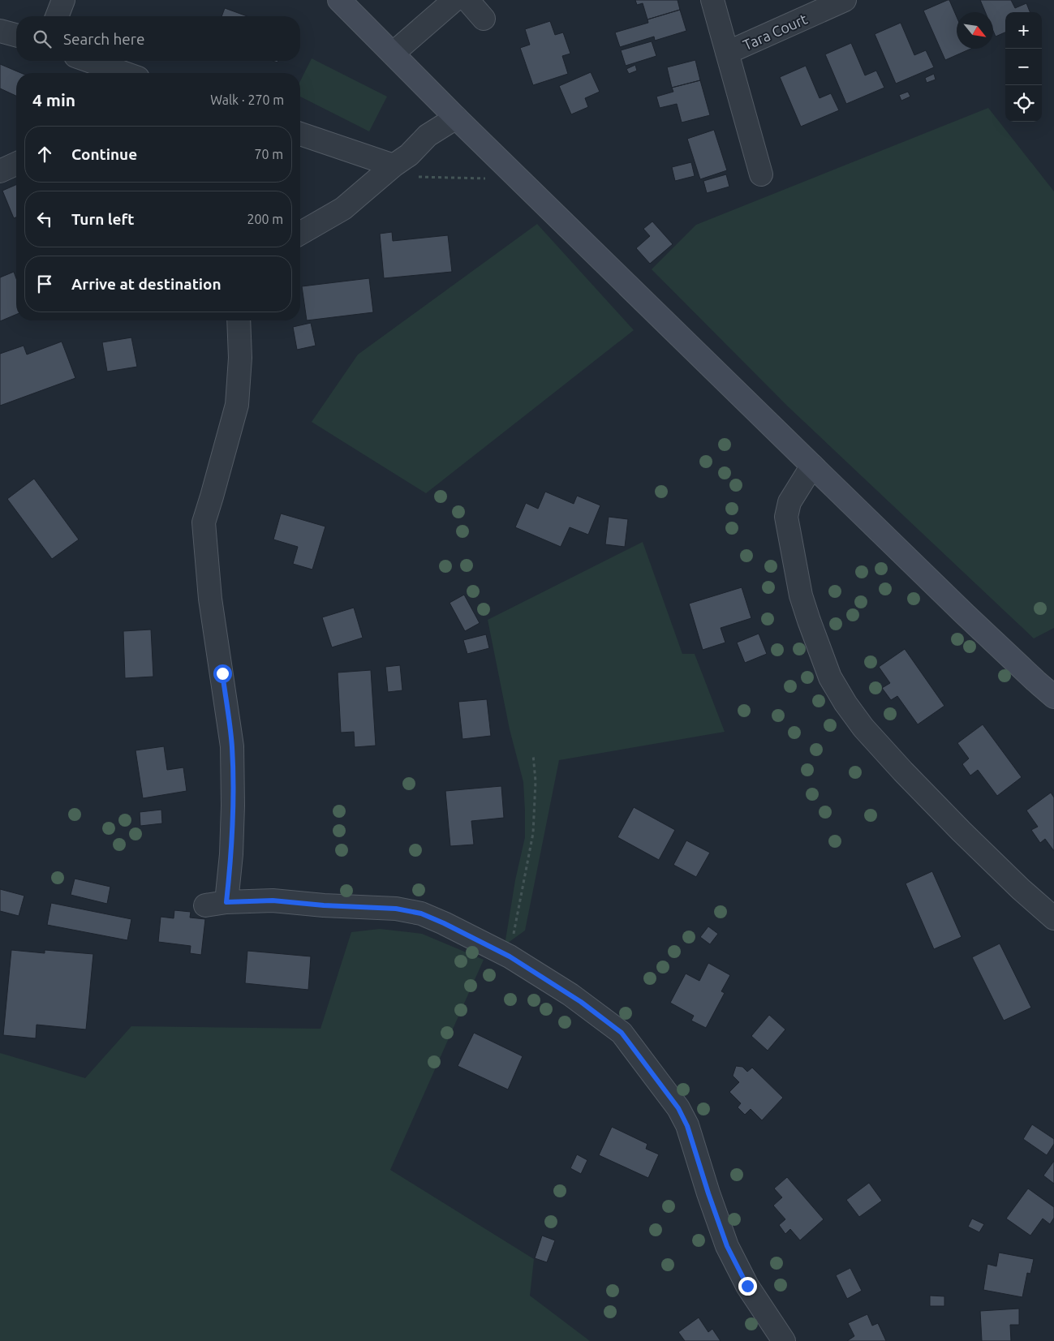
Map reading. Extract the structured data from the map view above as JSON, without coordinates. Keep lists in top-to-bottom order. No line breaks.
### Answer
{"streets":{"street":["Tara Court"]},"north":"bottom right","page":{"map_buttons":["+","−"],"search":"Search here","heading":["4 min","Walk · 270 m"],"list":[["Continue","70 m"],["Turn left","200 m"],"Arrive at destination"]}}
